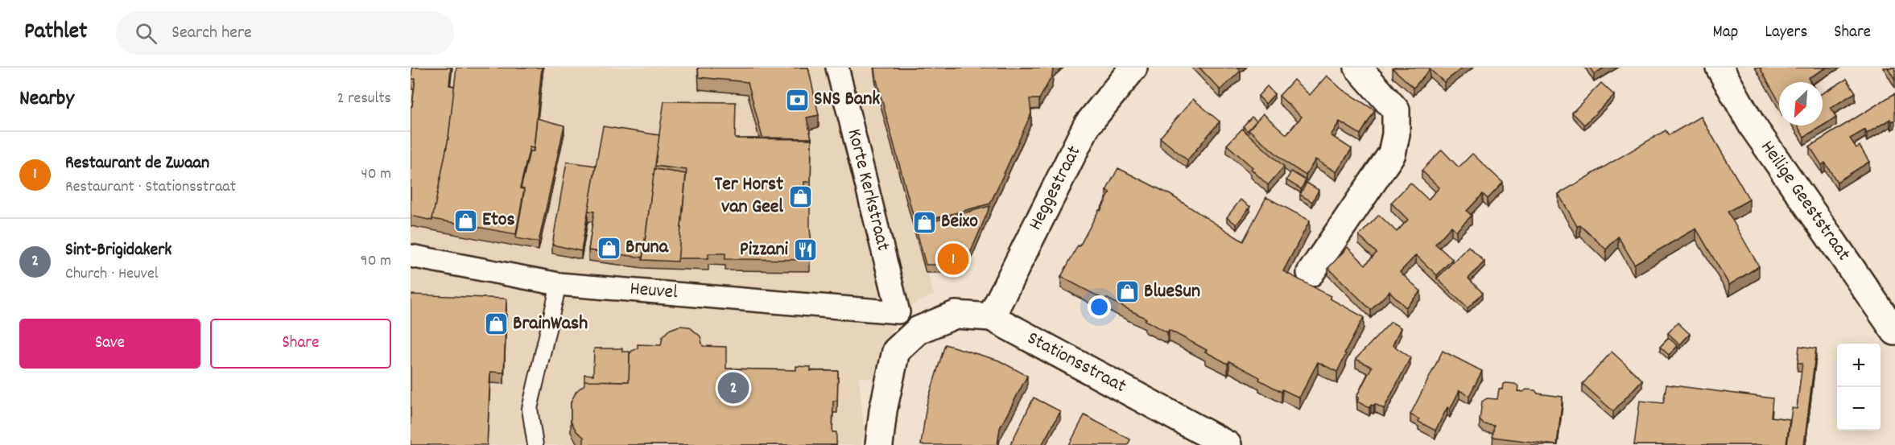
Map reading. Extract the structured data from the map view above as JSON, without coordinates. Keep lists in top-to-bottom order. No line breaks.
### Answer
{"streets":{"street":["Heggestraat","Korte Kerkstraat","Heilige Geeststraat","Heuvel","Stationsstraat"]},"crossings":[["Heggestraat","Stationsstraat"],["Korte Kerkstraat","Heuvel"]],"places":{"bank":["SNS Bank"],"shop":["Ter Horst van Geel","Etos","Beixo","Bruna","BlueSun","BrainWash"],"restaurant":["Pizzani"]},"north":"bottom left","page":{"header":"Pathlet","search":"Search here","nav":["Map","Layers","Share"],"heading":["Nearby","2 results"],"list":[{"mark":"1","name":"Restaurant de Zwaan","note":"Restaurant · Stationsstraat","value":"40 m"},{"mark":"2","name":"Sint-Brigidakerk","note":"Church · Heuvel","value":"90 m"}],"pins":["1","2"],"buttons":["Save","Share"],"map_buttons":["+","−"]}}
